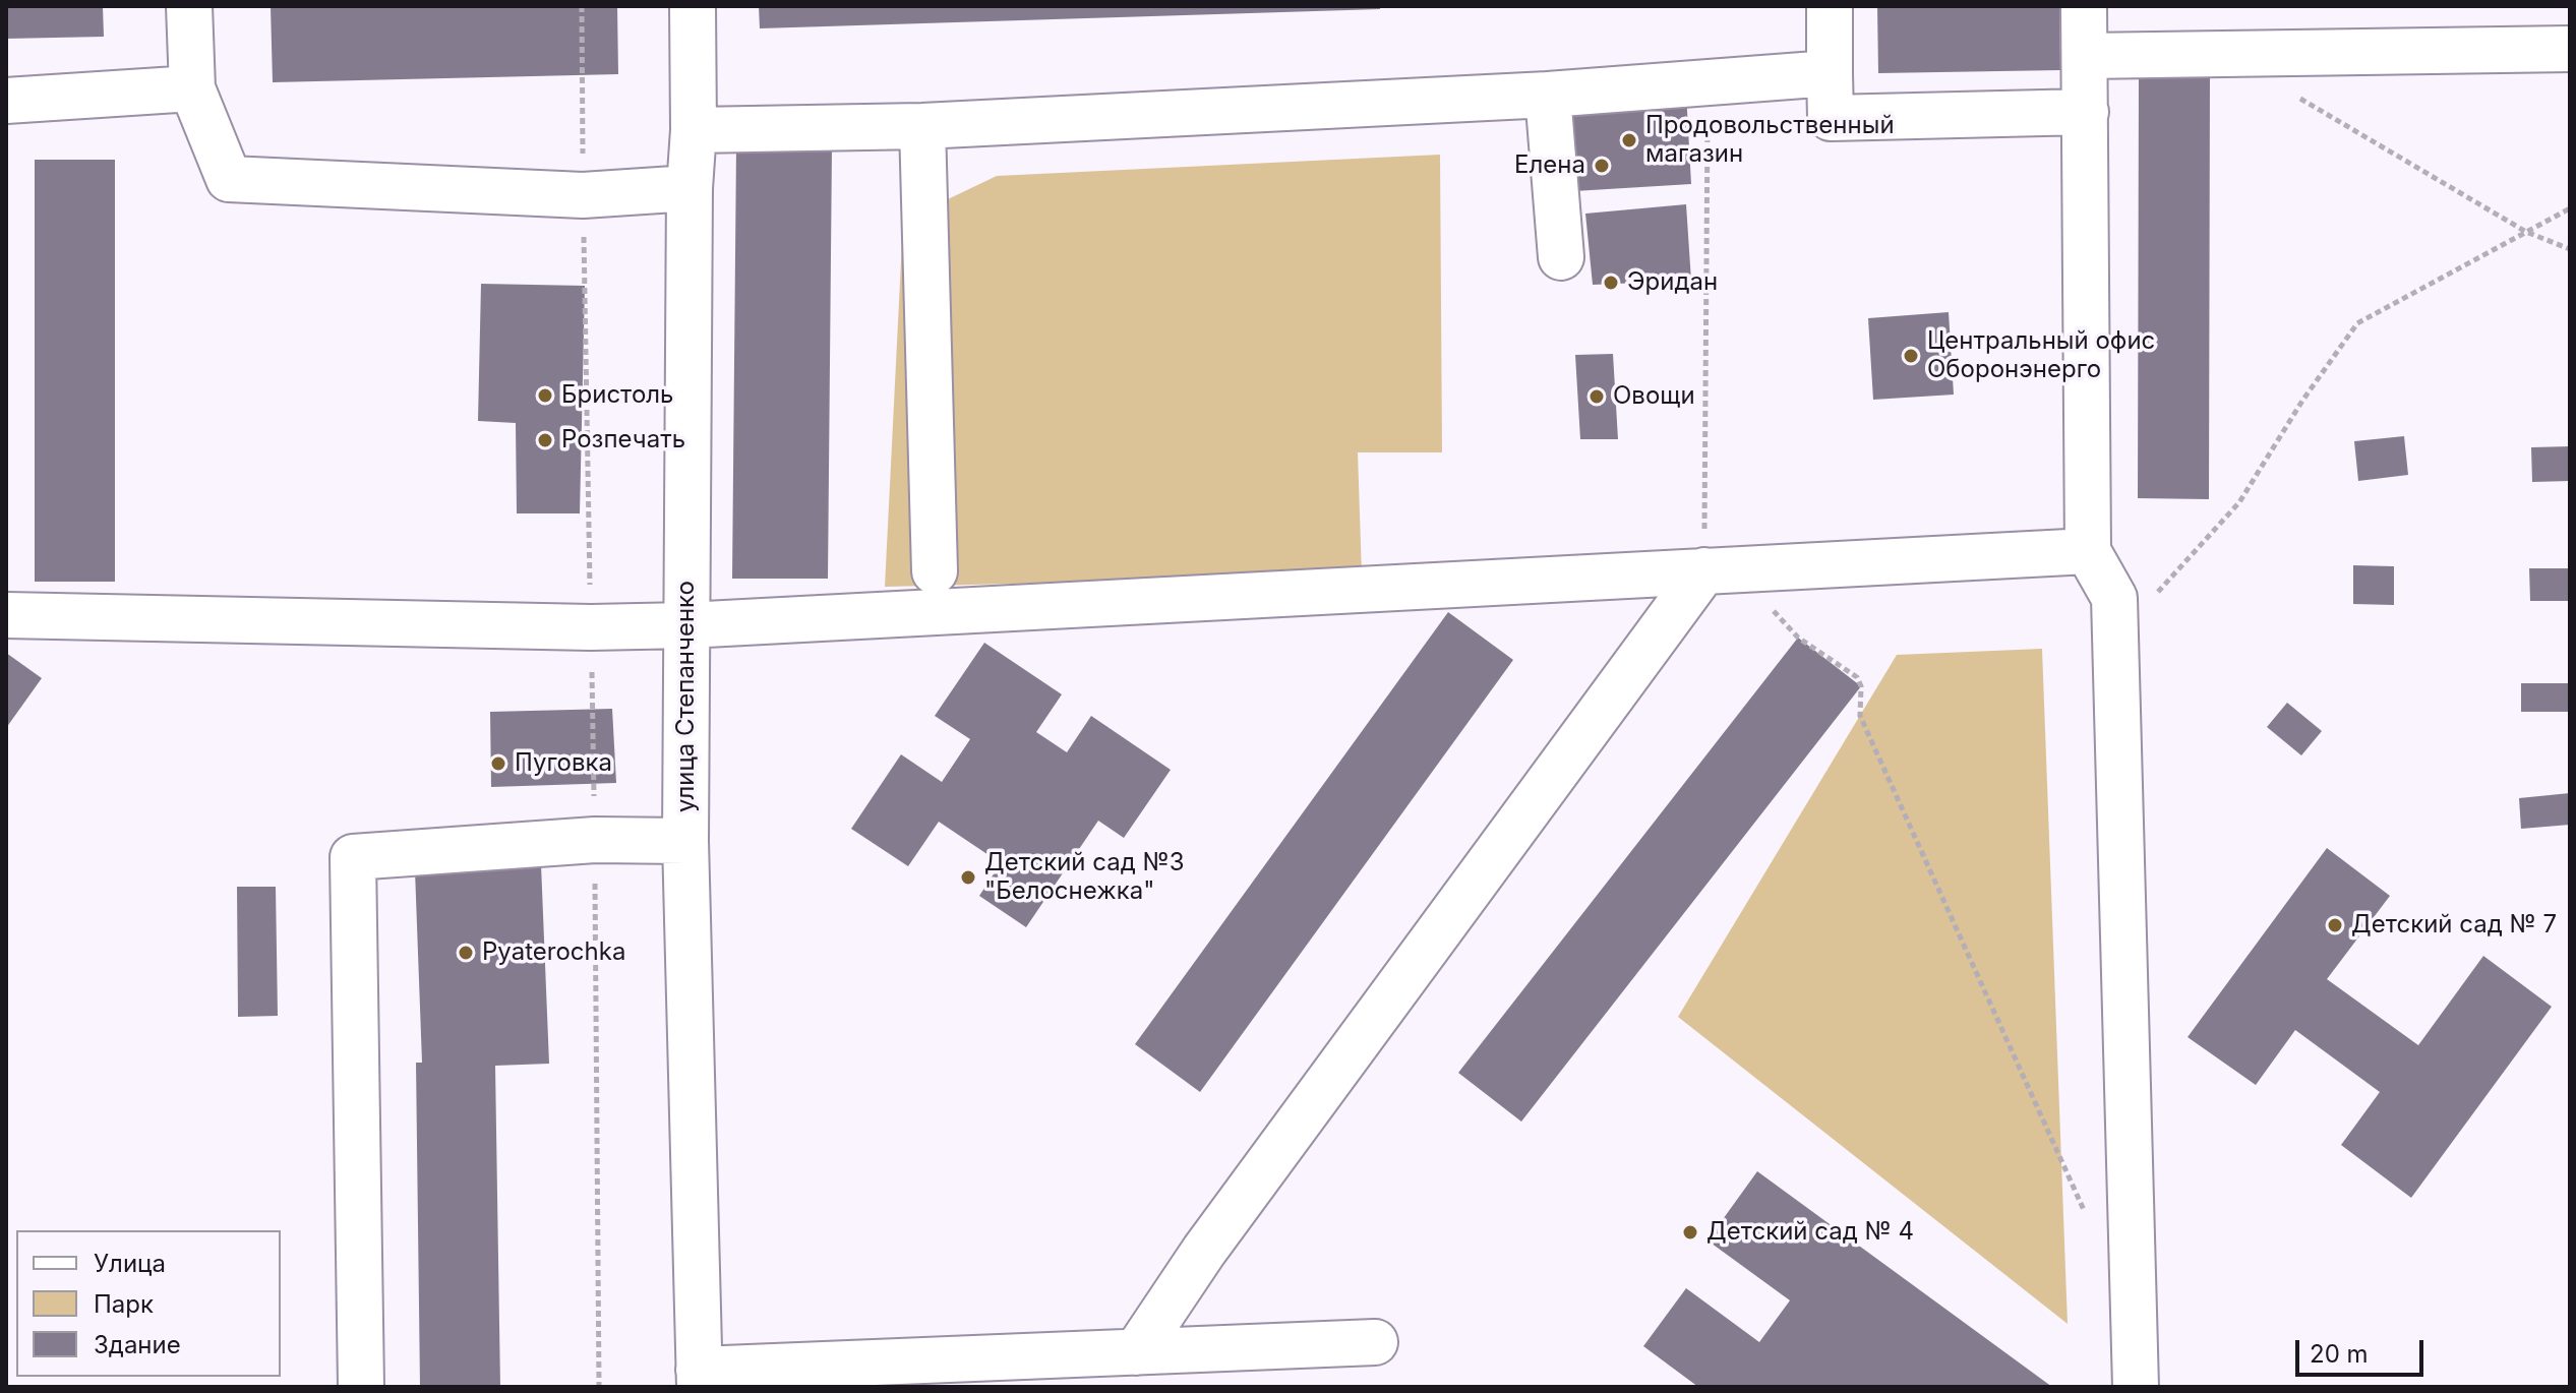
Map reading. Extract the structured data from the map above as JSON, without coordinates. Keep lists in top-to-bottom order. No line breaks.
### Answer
{"streets":{"street":["улица Степанченко"]},"places":["Продовольственный магазин","Елена","Эридан","Центральный офис Оборонэнерго","Бристоль","Овощи","Розпечать","Пуговка","Детский сад №3 \"Белоснежка\"","Детский сад № 7","Pyaterochka","Детский сад № 4"],"legend":["Улица","Парк","Здание"],"scale_bar":"20 m"}
